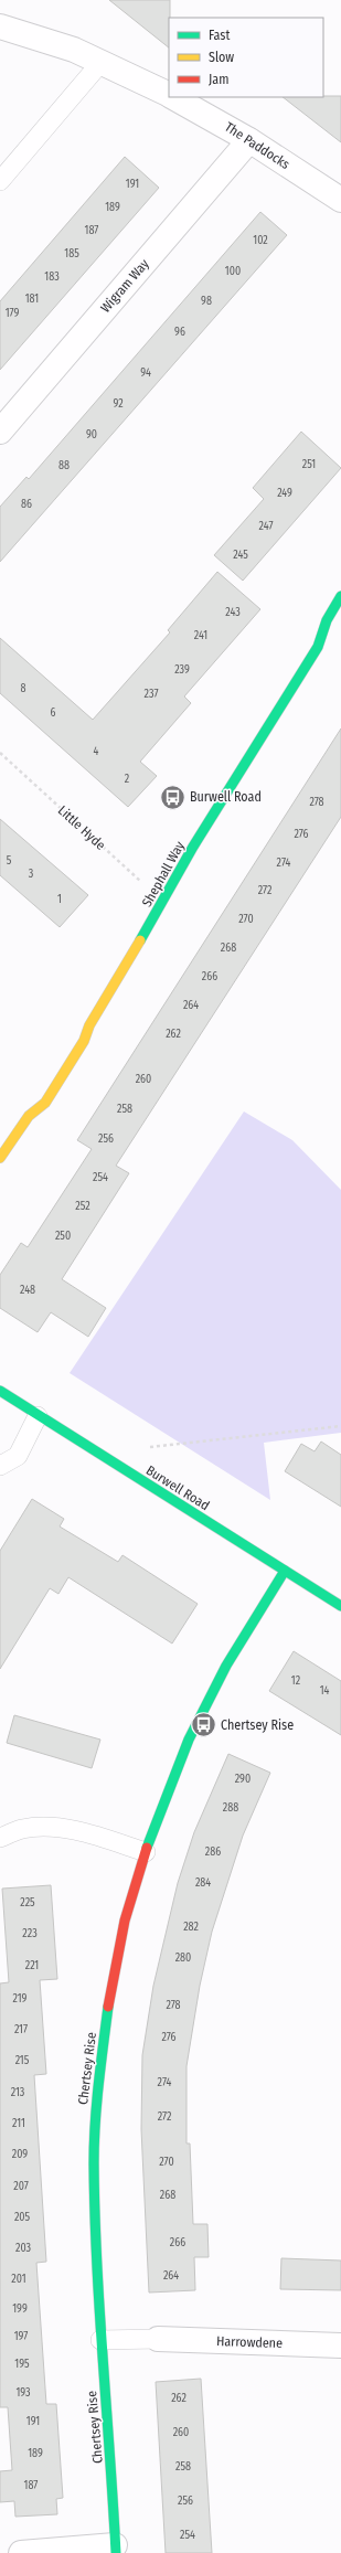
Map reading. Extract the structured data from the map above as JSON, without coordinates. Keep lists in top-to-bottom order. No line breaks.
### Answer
{"streets":{"street":["The Paddocks","Wigram Way","Shephall Way","Burwell Road","Chertsey Rise","Harrowdene"],"path":["Little Hyde"]},"crossings":[["The Paddocks","Wigram Way"],["Little Hyde","Shephall Way"],["Burwell Road","Chertsey Rise"]],"places":{"bus stop":["Burwell Road","Chertsey Rise"]},"house_numbers":["191","189","187","102","185","100","183","181","98","179","96","94","92","90","251","88","249","86","247","245","243","241","239","8","237","6","4","2","278","276","5","274","3","272","1","270","268","266","264","262","260","258","256","254","252","250","248","12","14","290","288","286","284","225","282","223","280","221","219","278","217","276","215","274","213","272","211","209","270","207","268","205","266","203","264","201","199","197","195","193","262","191","260","189","258","187","256","254"],"legend":["Fast","Slow","Jam"]}
